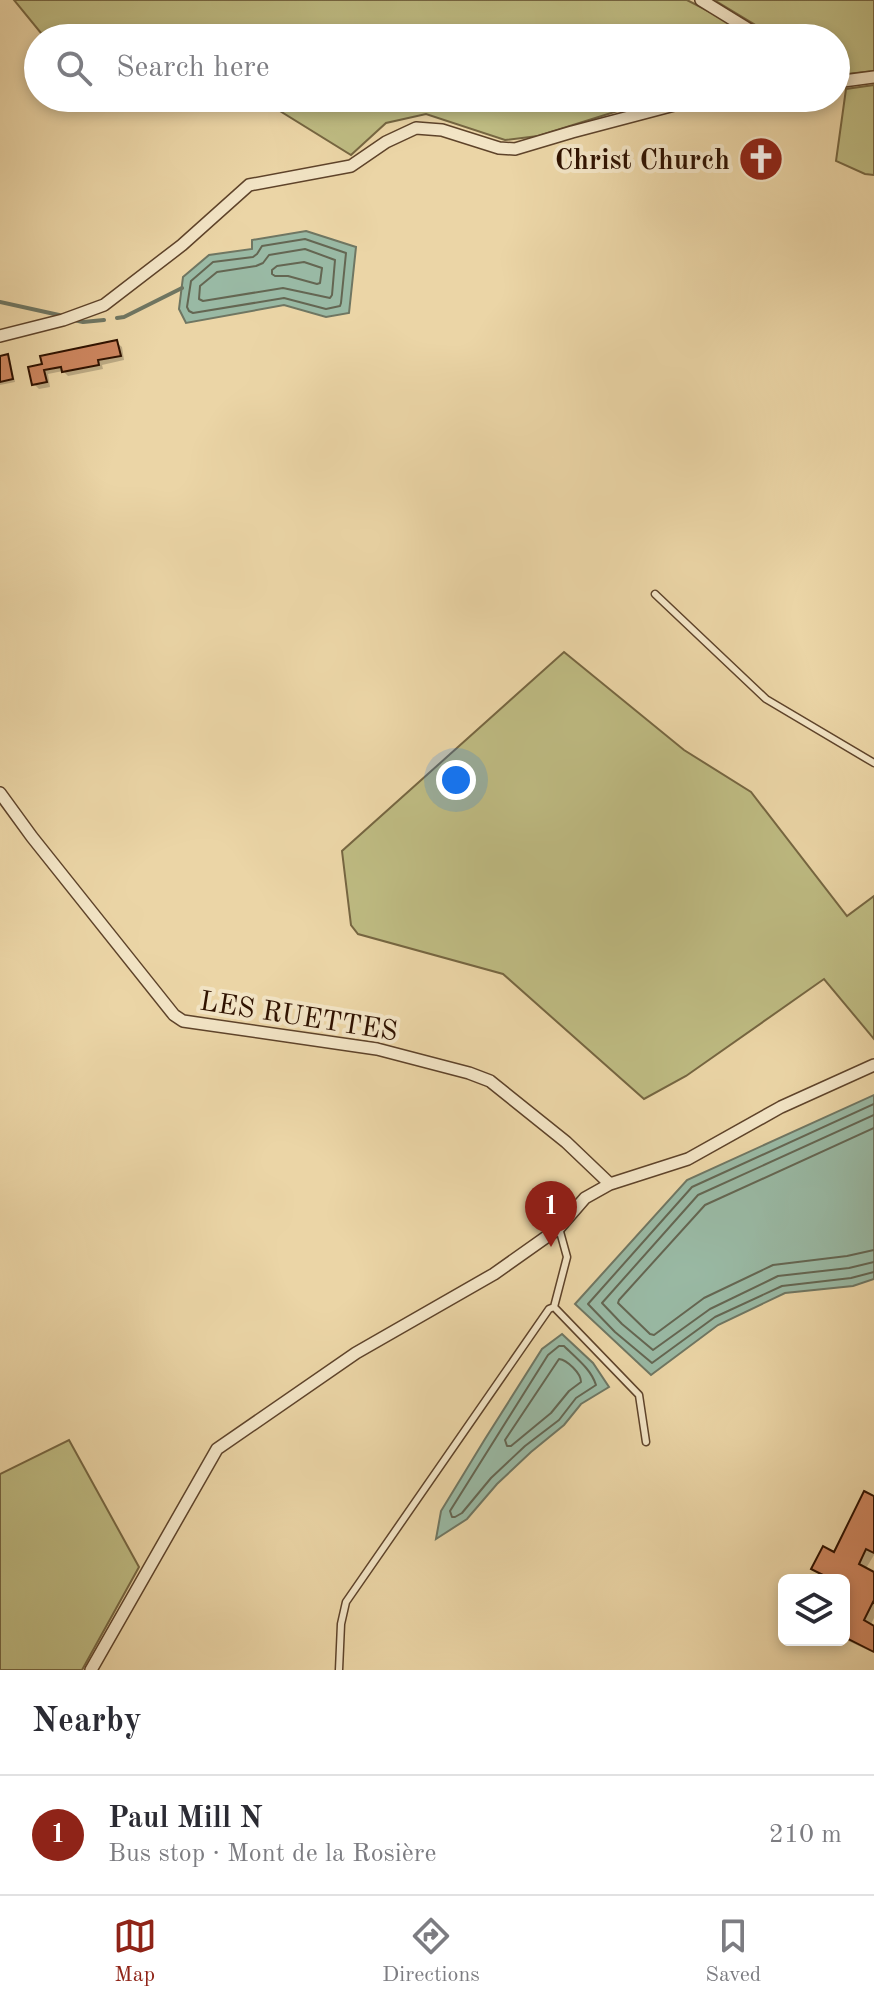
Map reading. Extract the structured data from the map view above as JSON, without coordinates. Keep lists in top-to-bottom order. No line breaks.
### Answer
{"streets":{"street":["LES RUETTES"]},"places":{"church":["Christ Church"]},"page":{"search":"Search here","pins":"1","heading":"Nearby","list":[{"mark":"1","name":"Paul Mill N","note":"Bus stop · Mont de la Rosière","value":"210 m"}],"nav":["Map","Directions","Saved"]}}
